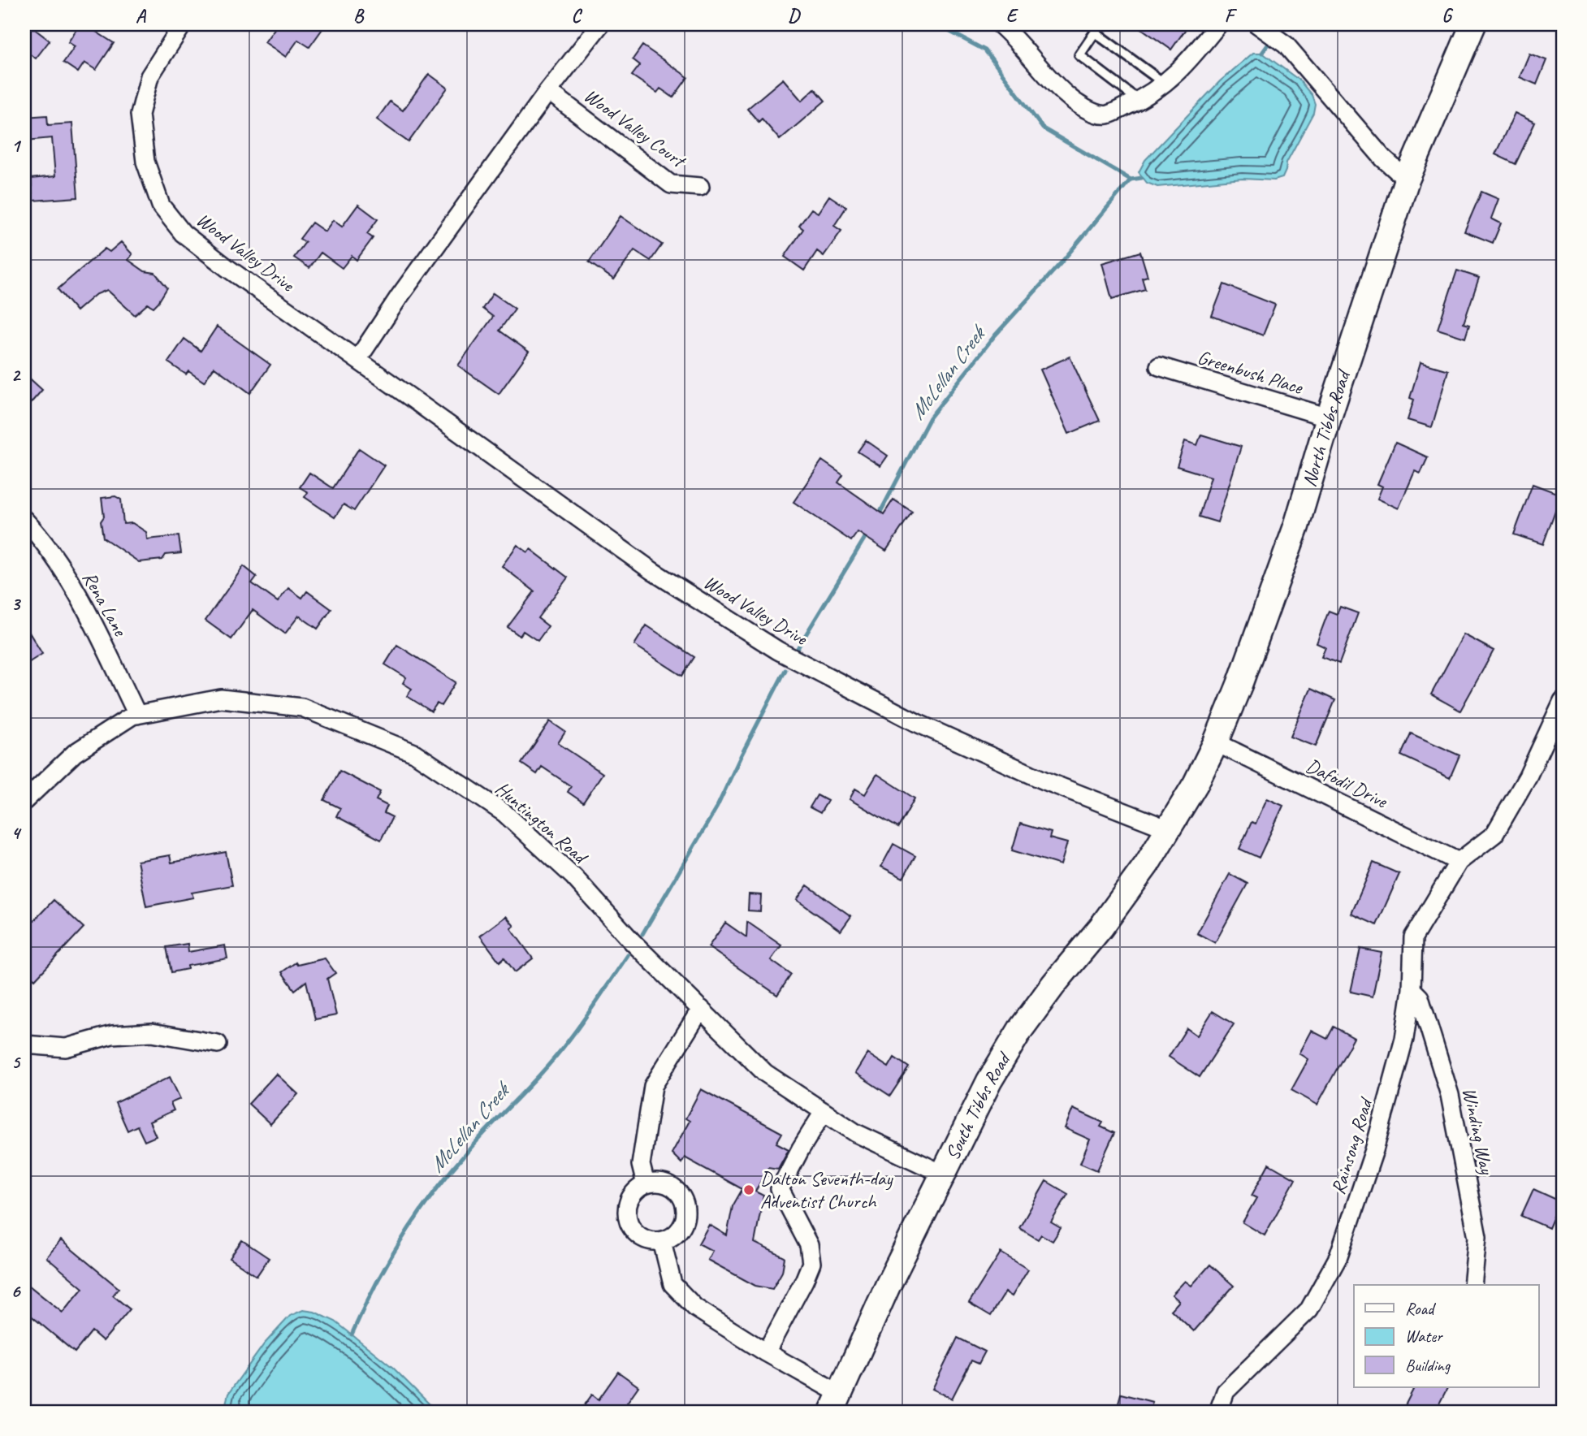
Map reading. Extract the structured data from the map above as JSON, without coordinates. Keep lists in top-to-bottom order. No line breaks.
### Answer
{"streets":{"street":["Wood Valley Court","Wood Valley Drive","Greenbush Place","North Tibbs Road","Rena Lane","Dafodil Drive","Huntington Road","South Tibbs Road","Winding Way","Rainsong Road"]},"crossings":[["Wood Valley Drive","North Tibbs Road"],["Wood Valley Drive","South Tibbs Road"],["Greenbush Place","North Tibbs Road"],["North Tibbs Road","Dafodil Drive"],["North Tibbs Road","South Tibbs Road"],["Rena Lane","Huntington Road"],["Dafodil Drive","Rainsong Road"],["Huntington Road","South Tibbs Road"],["Winding Way","Rainsong Road"]],"water":["McLellan Creek"],"places":["Dalton Seventh-day Adventist Church"],"legend":["Road","Water","Building"],"grid":{"columns":["A","B","C","D","E","F","G"],"rows":["1","2","3","4","5","6"]}}
